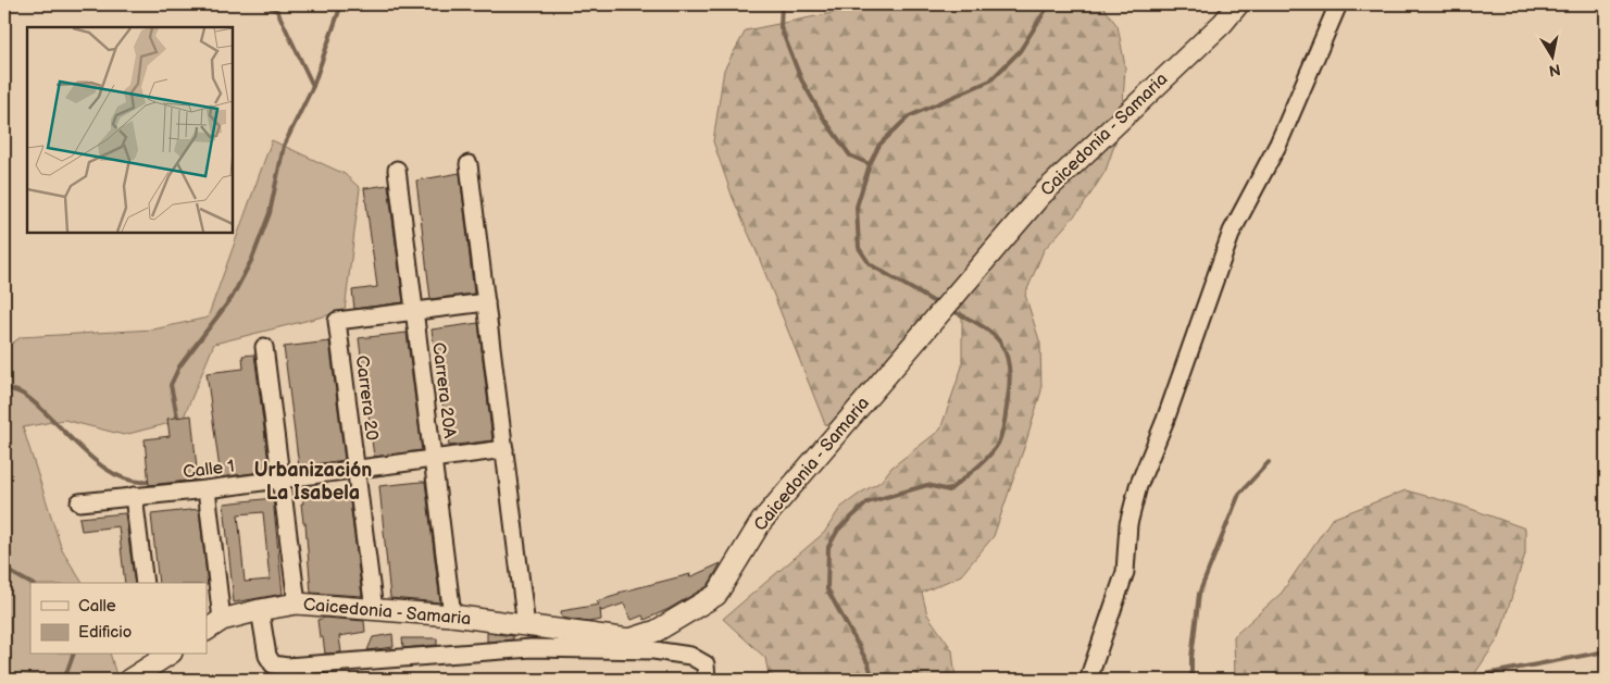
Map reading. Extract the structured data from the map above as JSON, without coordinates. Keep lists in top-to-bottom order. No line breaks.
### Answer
{"streets":{"street":["Caicedonia - Samaria","Carrera 20A","Carrera 20","Calle 1"]},"crossings":[["Caicedonia - Samaria","Carrera 20A"],["Caicedonia - Samaria","Carrera 20"],["Carrera 20A","Carrera 20"],["Carrera 20A","Calle 1"],["Carrera 20","Calle 1"]],"districts":["Urbanización La Isabela"],"legend":["Calle","Edificio"],"north":"bottom"}
